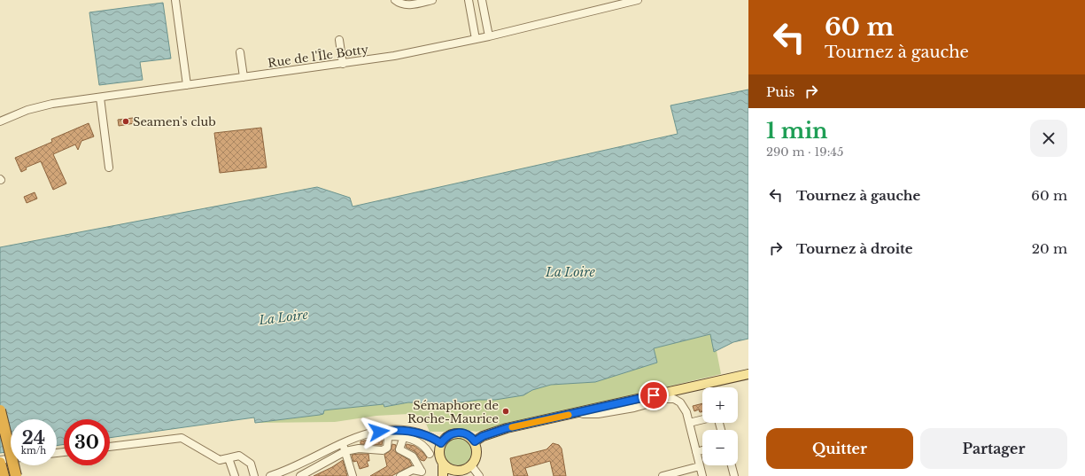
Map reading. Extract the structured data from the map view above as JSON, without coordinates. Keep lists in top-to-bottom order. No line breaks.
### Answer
{"streets":{"street":["Rue de l'Île Botty"]},"water":["La Loire"],"places":["Seamen's club","Sémaphore de Roche-Maurice"],"page":{"turn":["60 m","Tournez à gauche"],"then":"Puis","heading":["1 min","290 m · 19:45"],"list":[{"name":"Tournez à gauche","value":"60 m"},{"name":"Tournez à droite","value":"20 m"}],"map_buttons":["+","−"],"speed":"24 km/h","limit":"30","buttons":["Quitter","Partager"]}}
